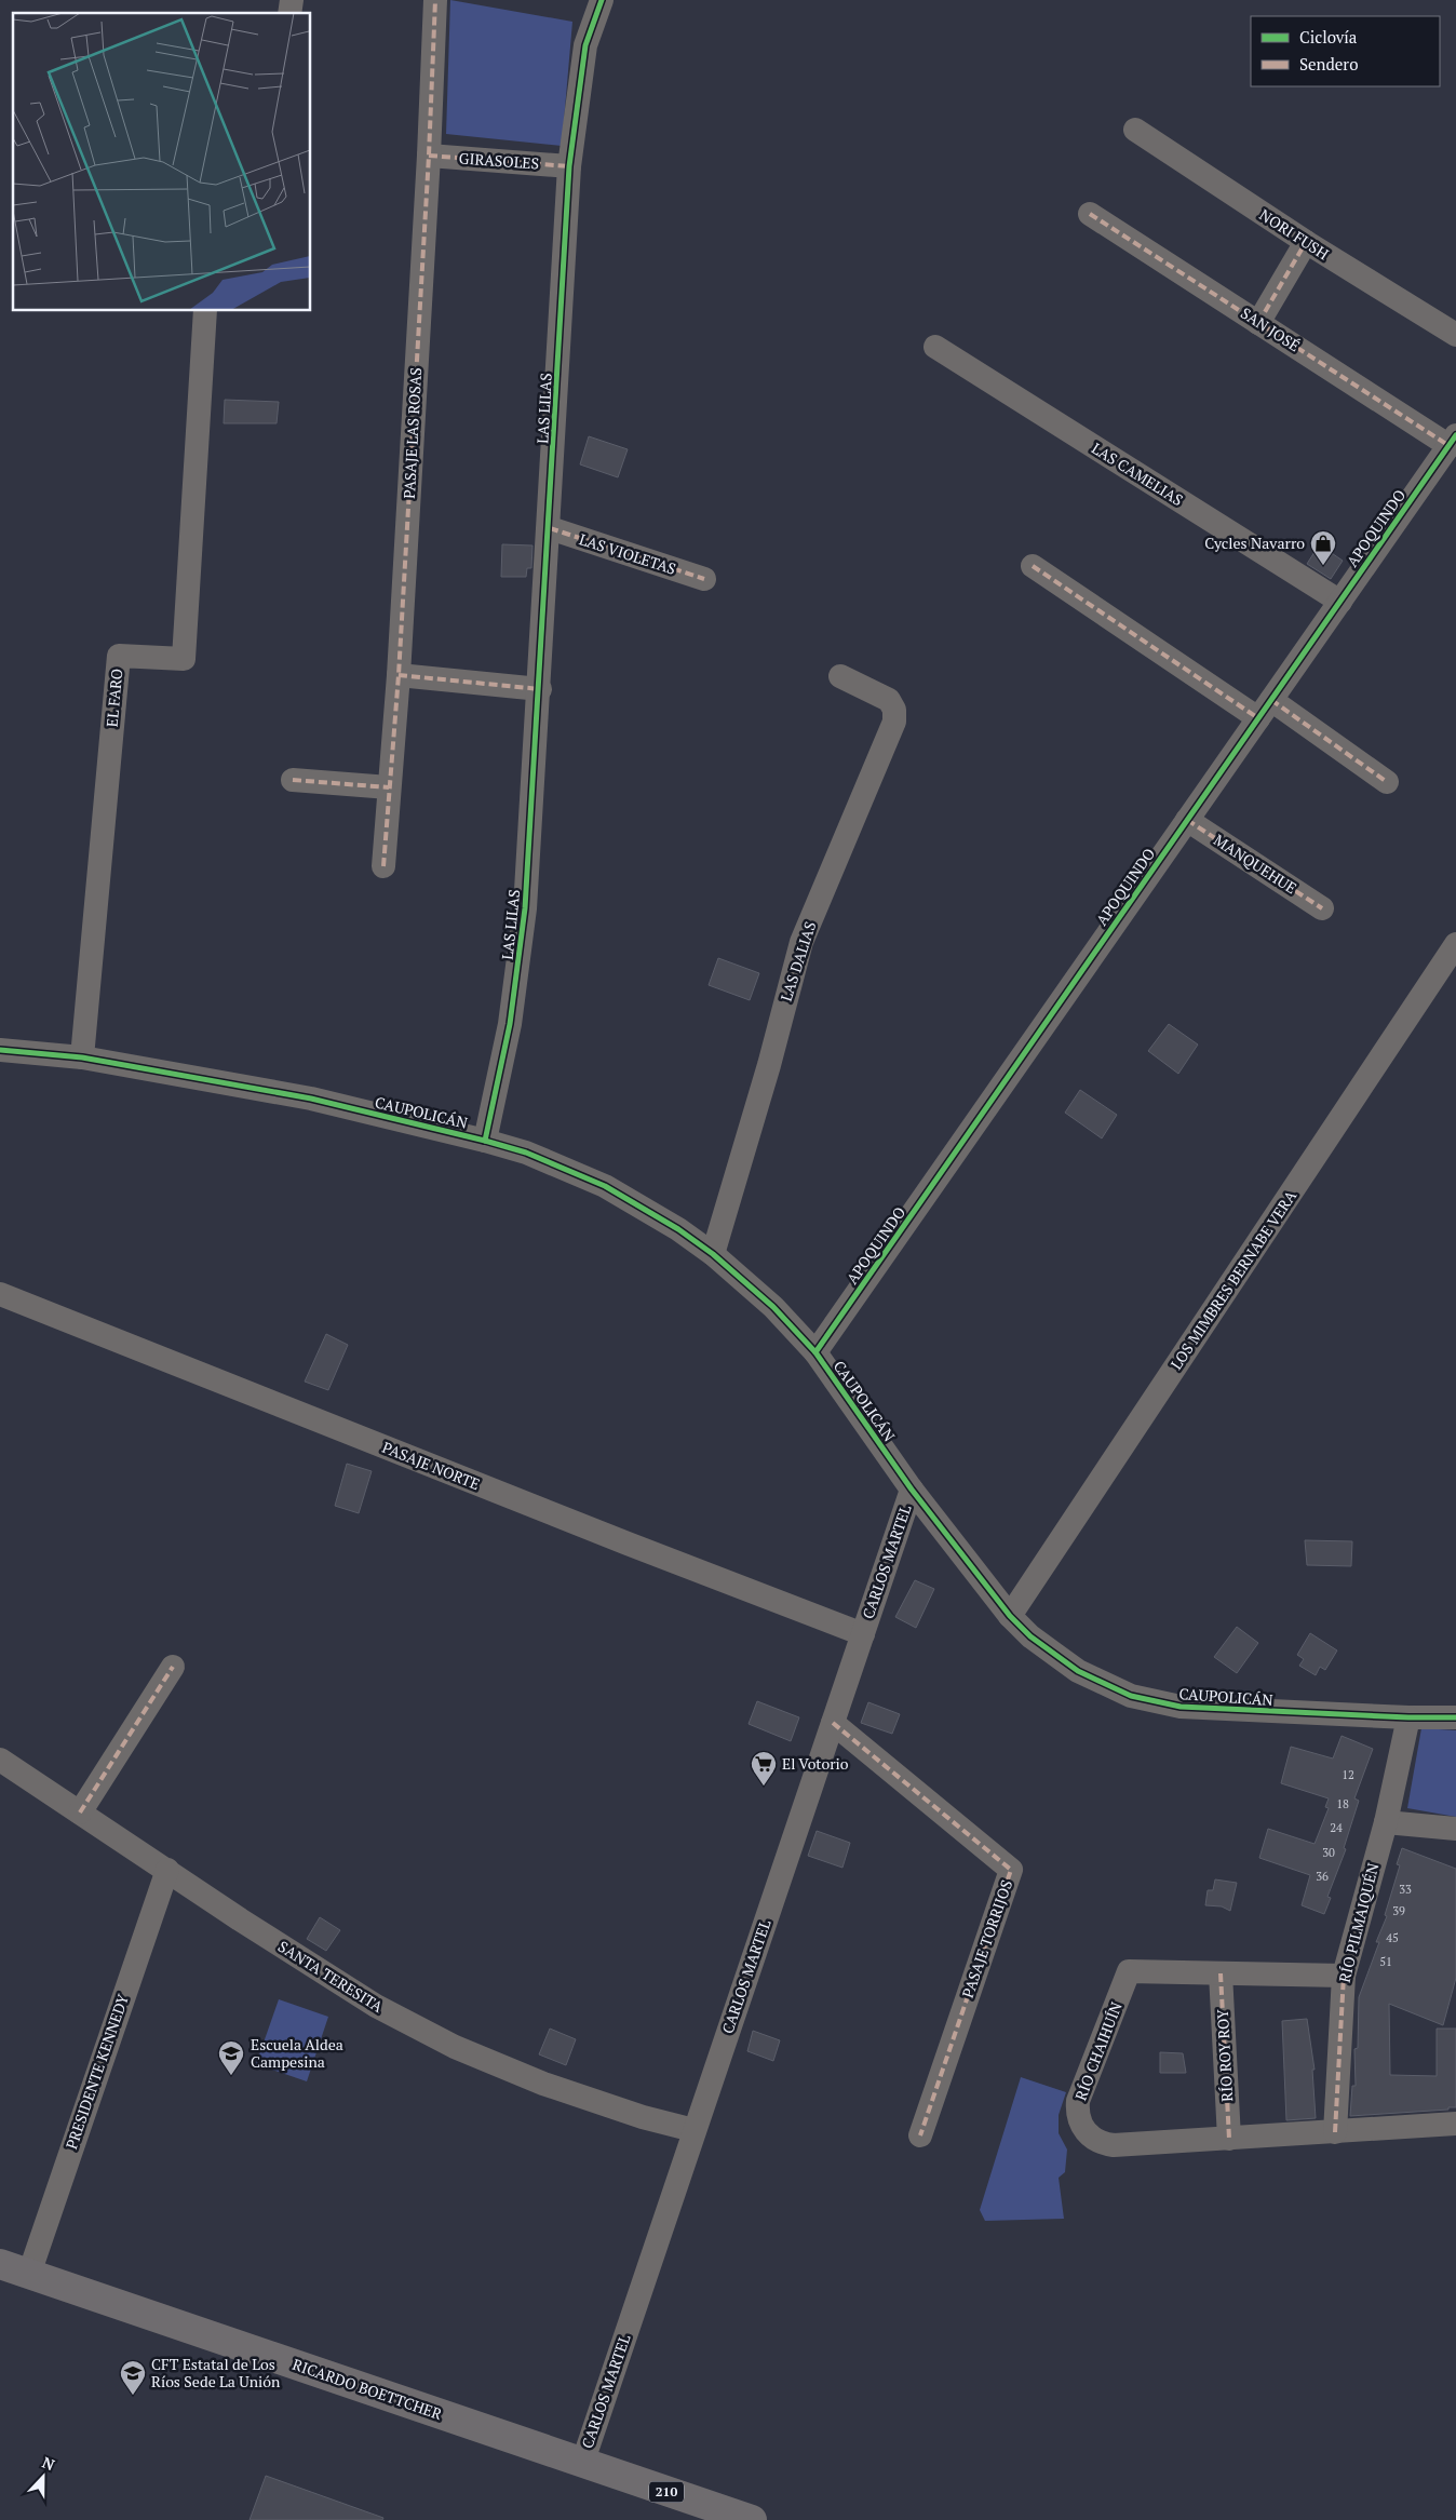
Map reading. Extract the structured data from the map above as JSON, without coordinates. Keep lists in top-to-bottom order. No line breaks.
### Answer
{"streets":{"main road":["RICARDO BOETTCHER","210"],"street":["GIRASOLES","NORI FUSH","SAN JOSÉ","LAS LILAS","PASAJE LAS ROSAS","LAS CAMELIAS","APOQUINDO","LAS VIOLETAS","EL FARO","MANQUEHUE","LAS DALIAS","CAUPOLICÁN","LOS MIMBRES BERNABE VERA","PASAJE NORTE","CARLOS MARTEL","RÍO PILMAIQUÉN","PASAJE TORRIJOS","SANTA TERESITA","RÍO CHAIHUÍN","RÍO ROY ROY","PRESIDENTE KENNEDY"]},"crossings":[["GIRASOLES","LAS LILAS"],["GIRASOLES","PASAJE LAS ROSAS"],["SAN JOSÉ","APOQUINDO"],["LAS LILAS","LAS VIOLETAS"],["LAS LILAS","CAUPOLICÁN"],["LAS CAMELIAS","APOQUINDO"],["APOQUINDO","MANQUEHUE"],["APOQUINDO","CAUPOLICÁN"],["EL FARO","CAUPOLICÁN"],["LAS DALIAS","CAUPOLICÁN"],["CAUPOLICÁN","LOS MIMBRES BERNABE VERA"],["CAUPOLICÁN","CARLOS MARTEL"],["CAUPOLICÁN","RÍO PILMAIQUÉN"],["PASAJE NORTE","CARLOS MARTEL"],["CARLOS MARTEL","PASAJE TORRIJOS"],["CARLOS MARTEL","SANTA TERESITA"],["CARLOS MARTEL","RICARDO BOETTCHER"],["CARLOS MARTEL","210"],["RÍO PILMAIQUÉN","RÍO CHAIHUÍN"],["SANTA TERESITA","PRESIDENTE KENNEDY"],["RÍO CHAIHUÍN","RÍO ROY ROY"],["PRESIDENTE KENNEDY","RICARDO BOETTCHER"],["RICARDO BOETTCHER","210"]],"places":{"shop":["Cycles Navarro"],"supermarket":["El Votorio"],"school or university":["Escuela Aldea Campesina","CFT Estatal de Los Ríos Sede La Unión"]},"house_numbers":["12","18","24","30","36","33","39","45","51"],"legend":["Ciclovía","Sendero"],"north":"top"}
